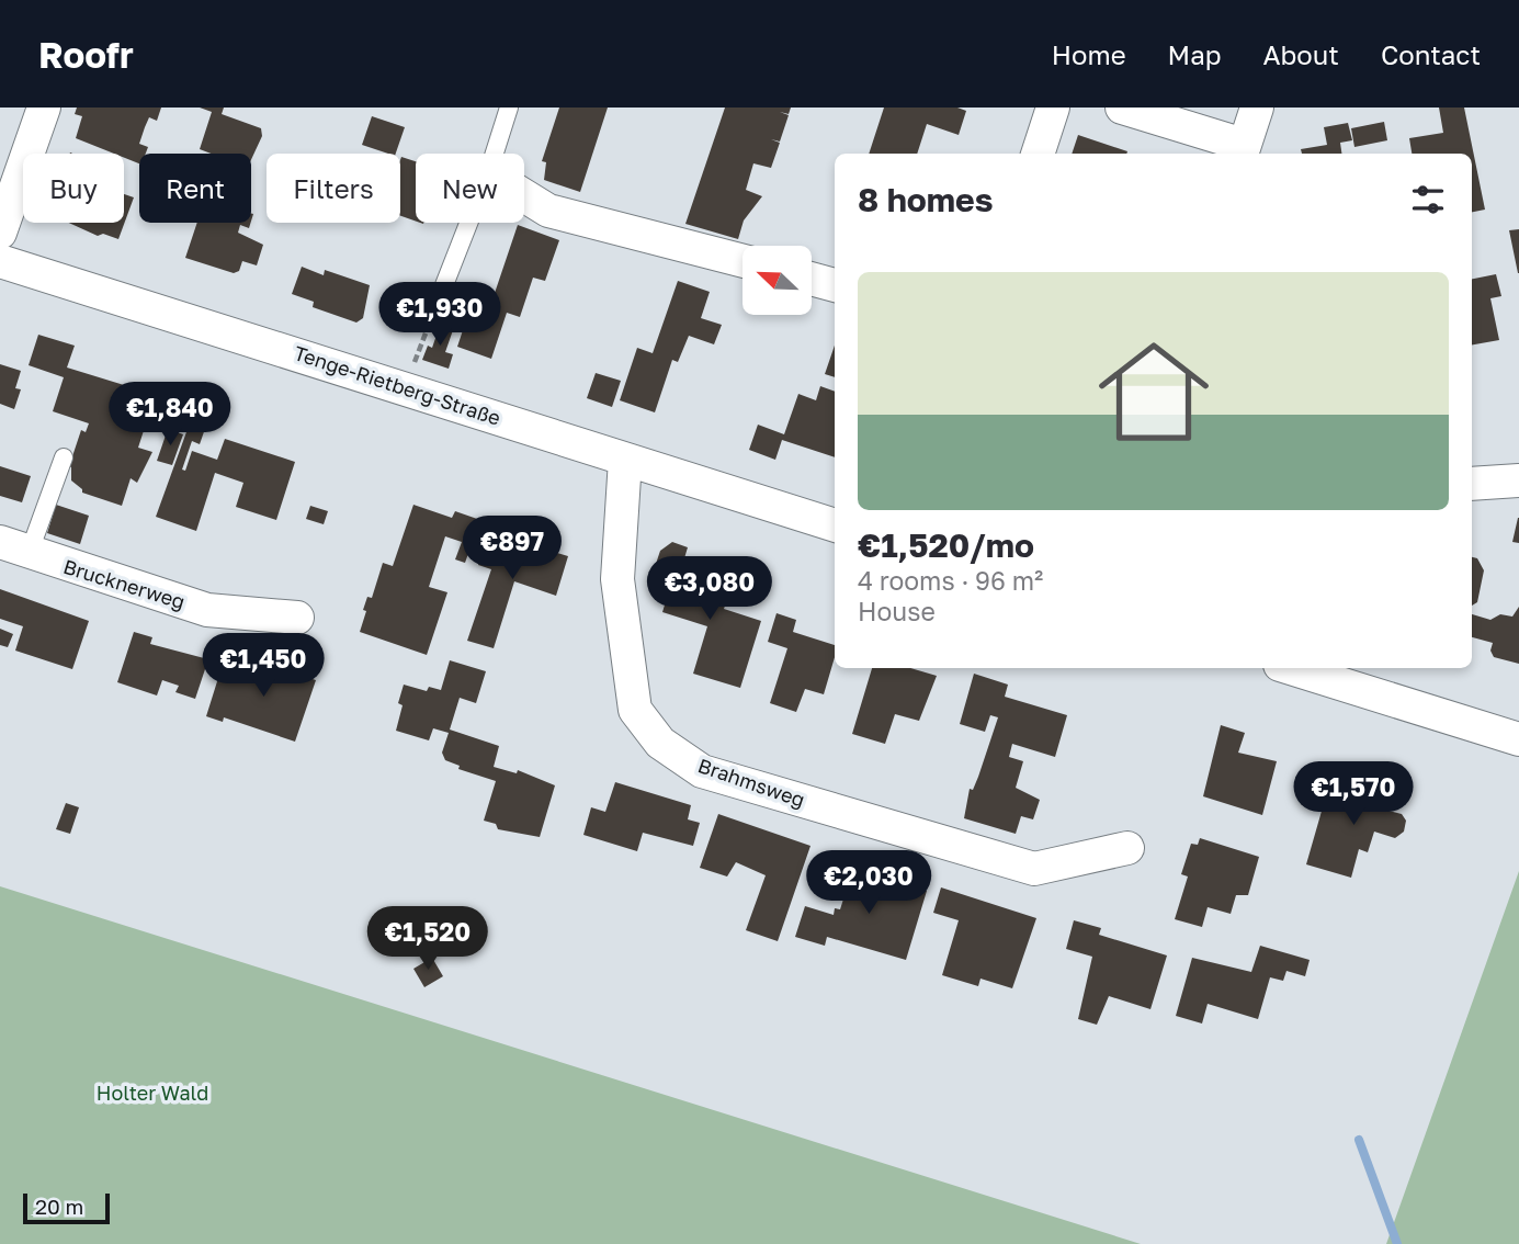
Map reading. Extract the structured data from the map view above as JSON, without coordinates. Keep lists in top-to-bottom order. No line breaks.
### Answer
{"streets":{"street":["Tenge-Rietberg-Straße","Brucknerweg","Brahmsweg"]},"crossings":[["Tenge-Rietberg-Straße","Brahmsweg"]],"parks":["Holter Wald"],"scale_bar":"20 m","north":"top left","page":{"header":"Roofr","nav":["Home","Map","About","Contact"],"chip":["Buy","Rent","Filters","New"],"heading":"8 homes","list":[{"name":"€1,520/mo","note":"4 rooms · 96 m² · House"}],"price":["€1,930","€1,840","€897","€3,080","€1,450","€1,570","€2,030","€1,520"],"scale":"20 m"}}
